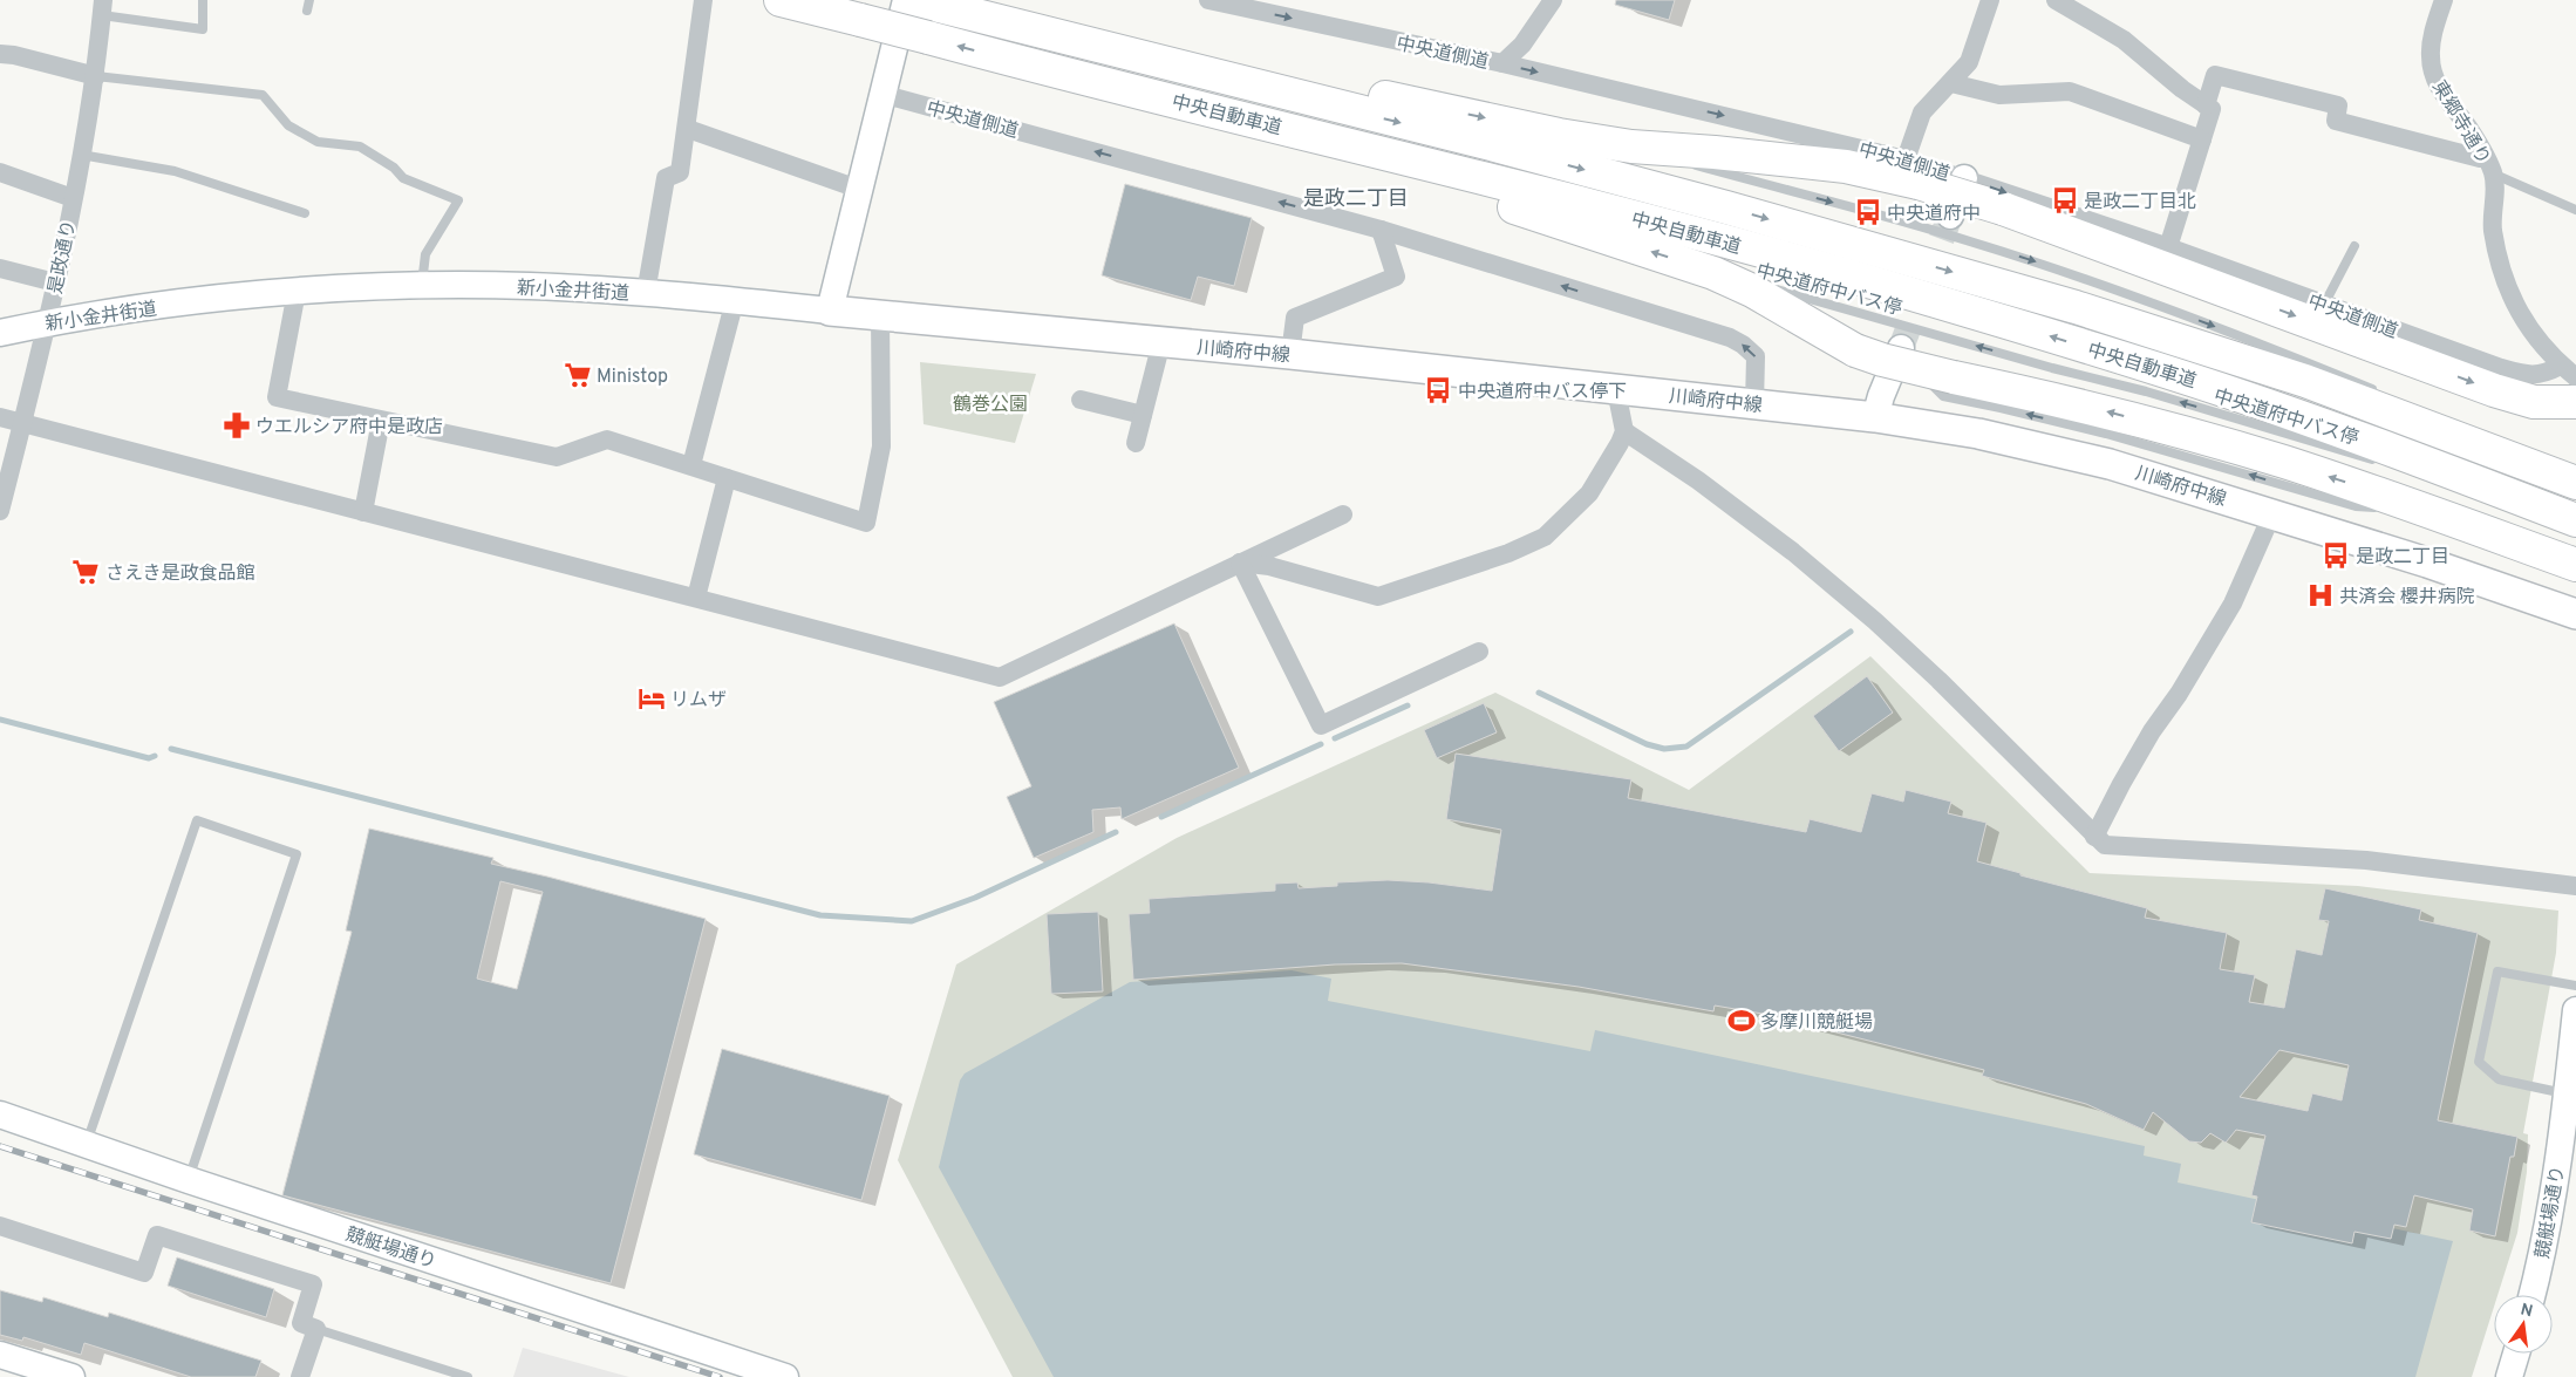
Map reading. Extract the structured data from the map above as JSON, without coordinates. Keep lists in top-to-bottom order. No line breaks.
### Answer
{"streets":{"highway":["中央自動車道"],"main road":["川崎府中線"],"street":["中央道側道","東郷寺通り","是政通り","新小金井街道","競艇場通り"],"lane":["中央道府中バス停"]},"crossings":[["中央道側道","東郷寺通り"],["中央道側道","川崎府中線"],["是政通り","新小金井街道"],["新小金井街道","川崎府中線"]],"districts":["是政二丁目"],"parks":["鶴巻公園"],"places":{"bus stop":["是政二丁目北","中央道府中","中央道府中バス停下","是政二丁目"],"supermarket":["Ministop","さえき是政食品館"],"pharmacy":["ウエルシア府中是政店"],"hospital":["共済会 櫻井病院"],"hotel":["リムザ"],"sports":["多摩川競艇場"]},"north":"top"}
